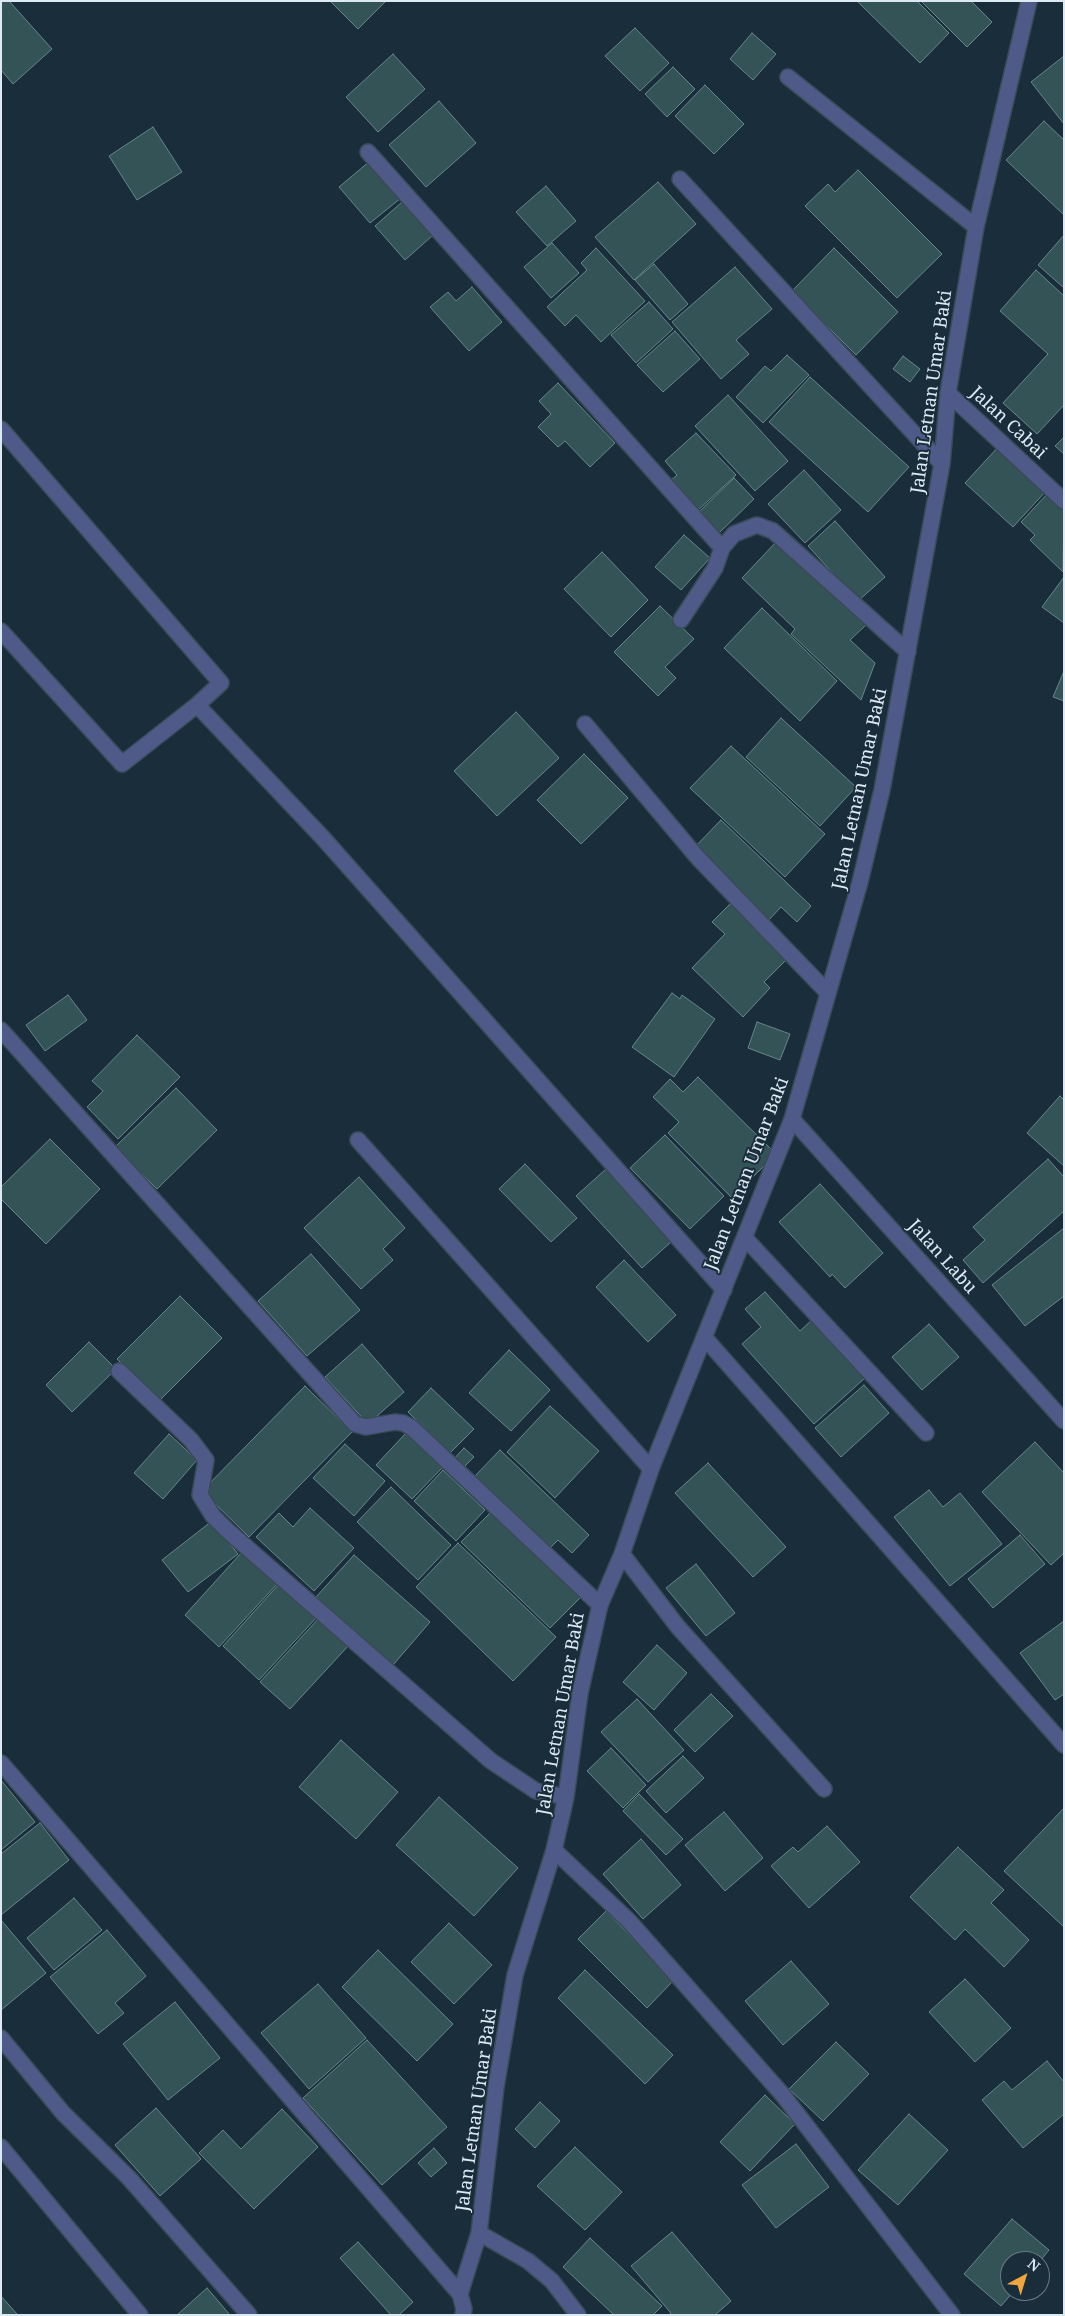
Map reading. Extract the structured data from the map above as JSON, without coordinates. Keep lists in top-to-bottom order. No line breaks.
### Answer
{"streets":{"street":["Jalan Letnan Umar Baki","Jalan Cabai","Jalan Labu"]},"crossings":[["Jalan Letnan Umar Baki","Jalan Cabai"],["Jalan Letnan Umar Baki","Jalan Labu"]],"north":"top right"}
